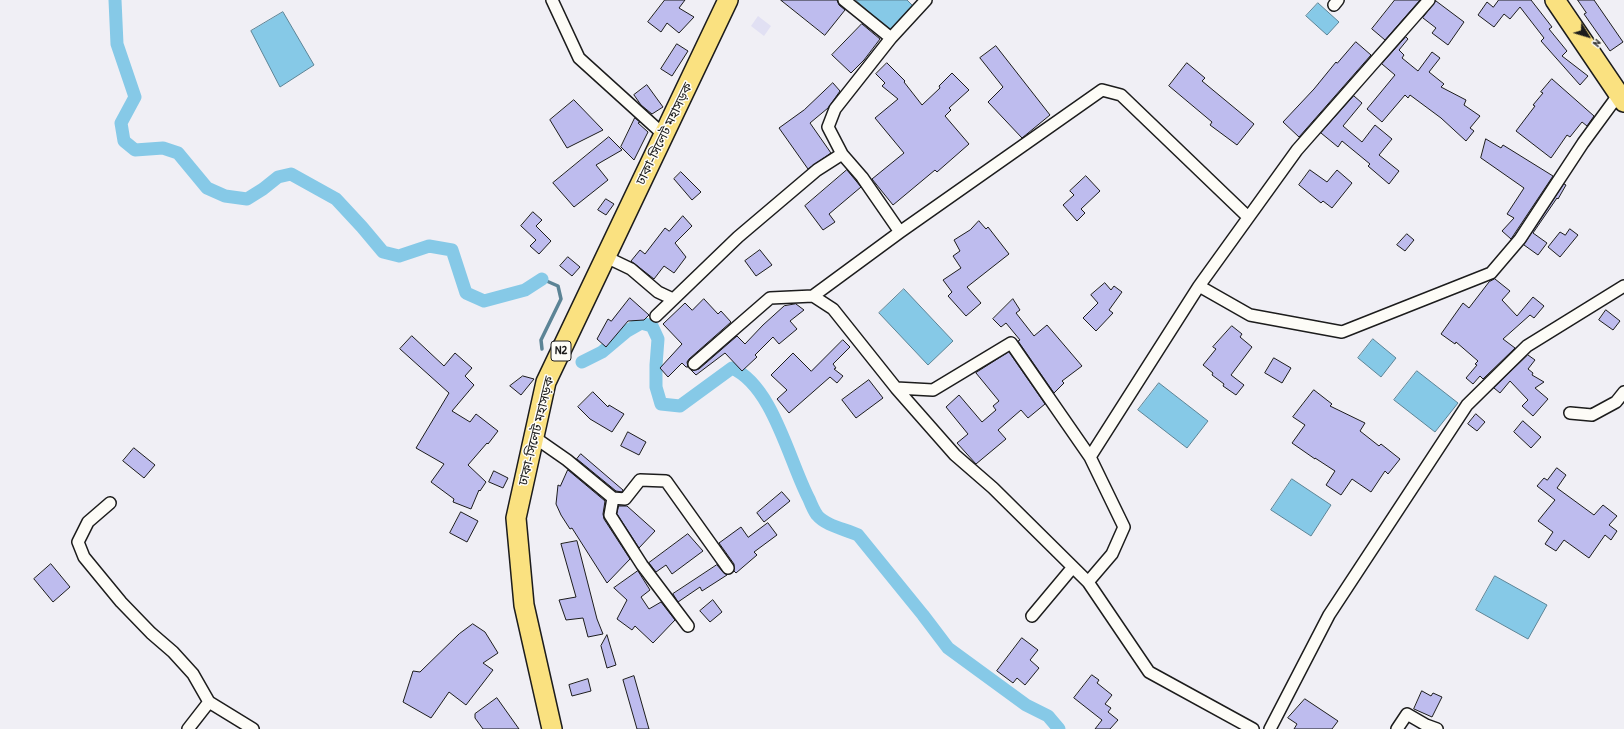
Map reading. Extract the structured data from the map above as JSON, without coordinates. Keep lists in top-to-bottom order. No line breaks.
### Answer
{"streets":{"highway":["ঢাকা-সিলেট মহাসড়ক","N2"]},"north":"bottom right"}
